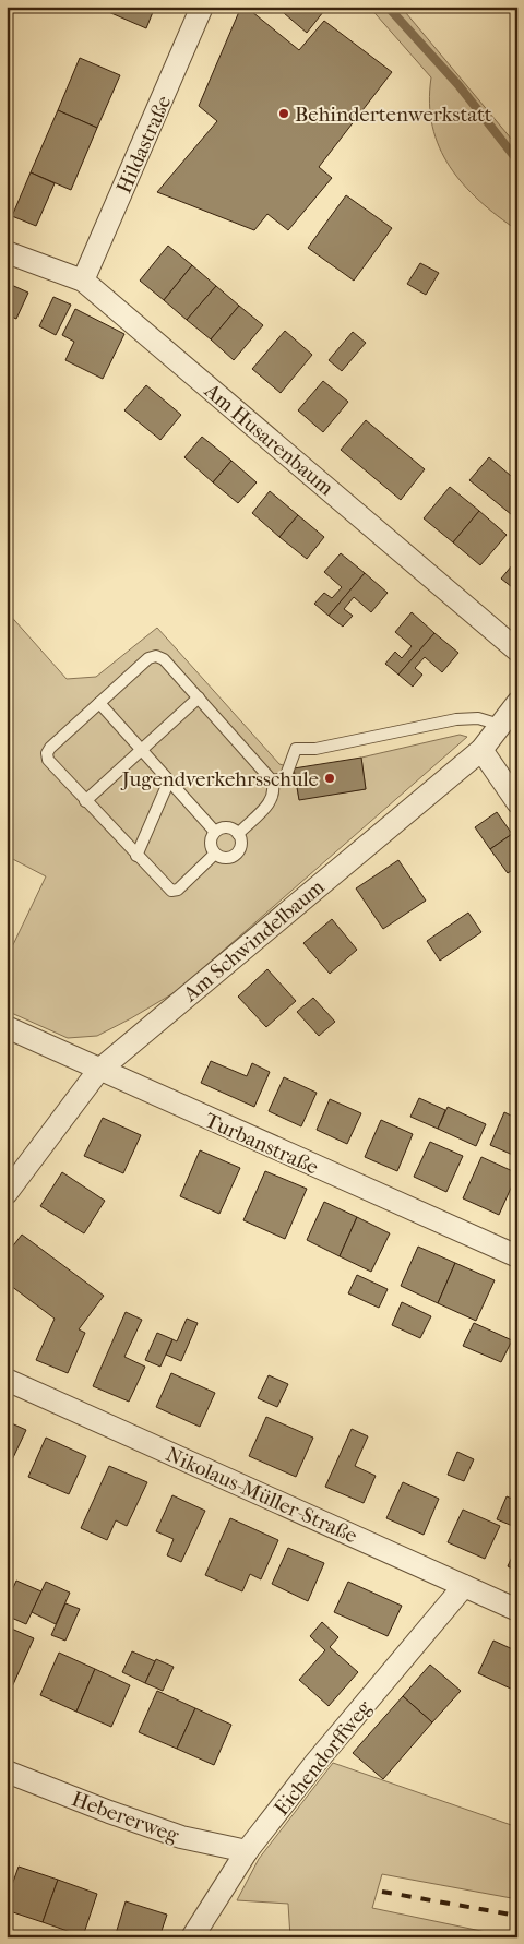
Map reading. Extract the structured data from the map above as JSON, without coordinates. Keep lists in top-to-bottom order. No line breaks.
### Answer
{"streets":{"street":["Hildastraße","Am Husarenbaum","Am Schwindelbaum","Turbanstraße","Nikolaus-Müller-Straße","Eichendorffweg","Hebererweg"]},"crossings":[["Hildastraße","Am Husarenbaum"],["Am Schwindelbaum","Turbanstraße"],["Nikolaus-Müller-Straße","Eichendorffweg"],["Eichendorffweg","Hebererweg"]],"places":["Behindertenwerkstatt","Jugendverkehrsschule"]}
